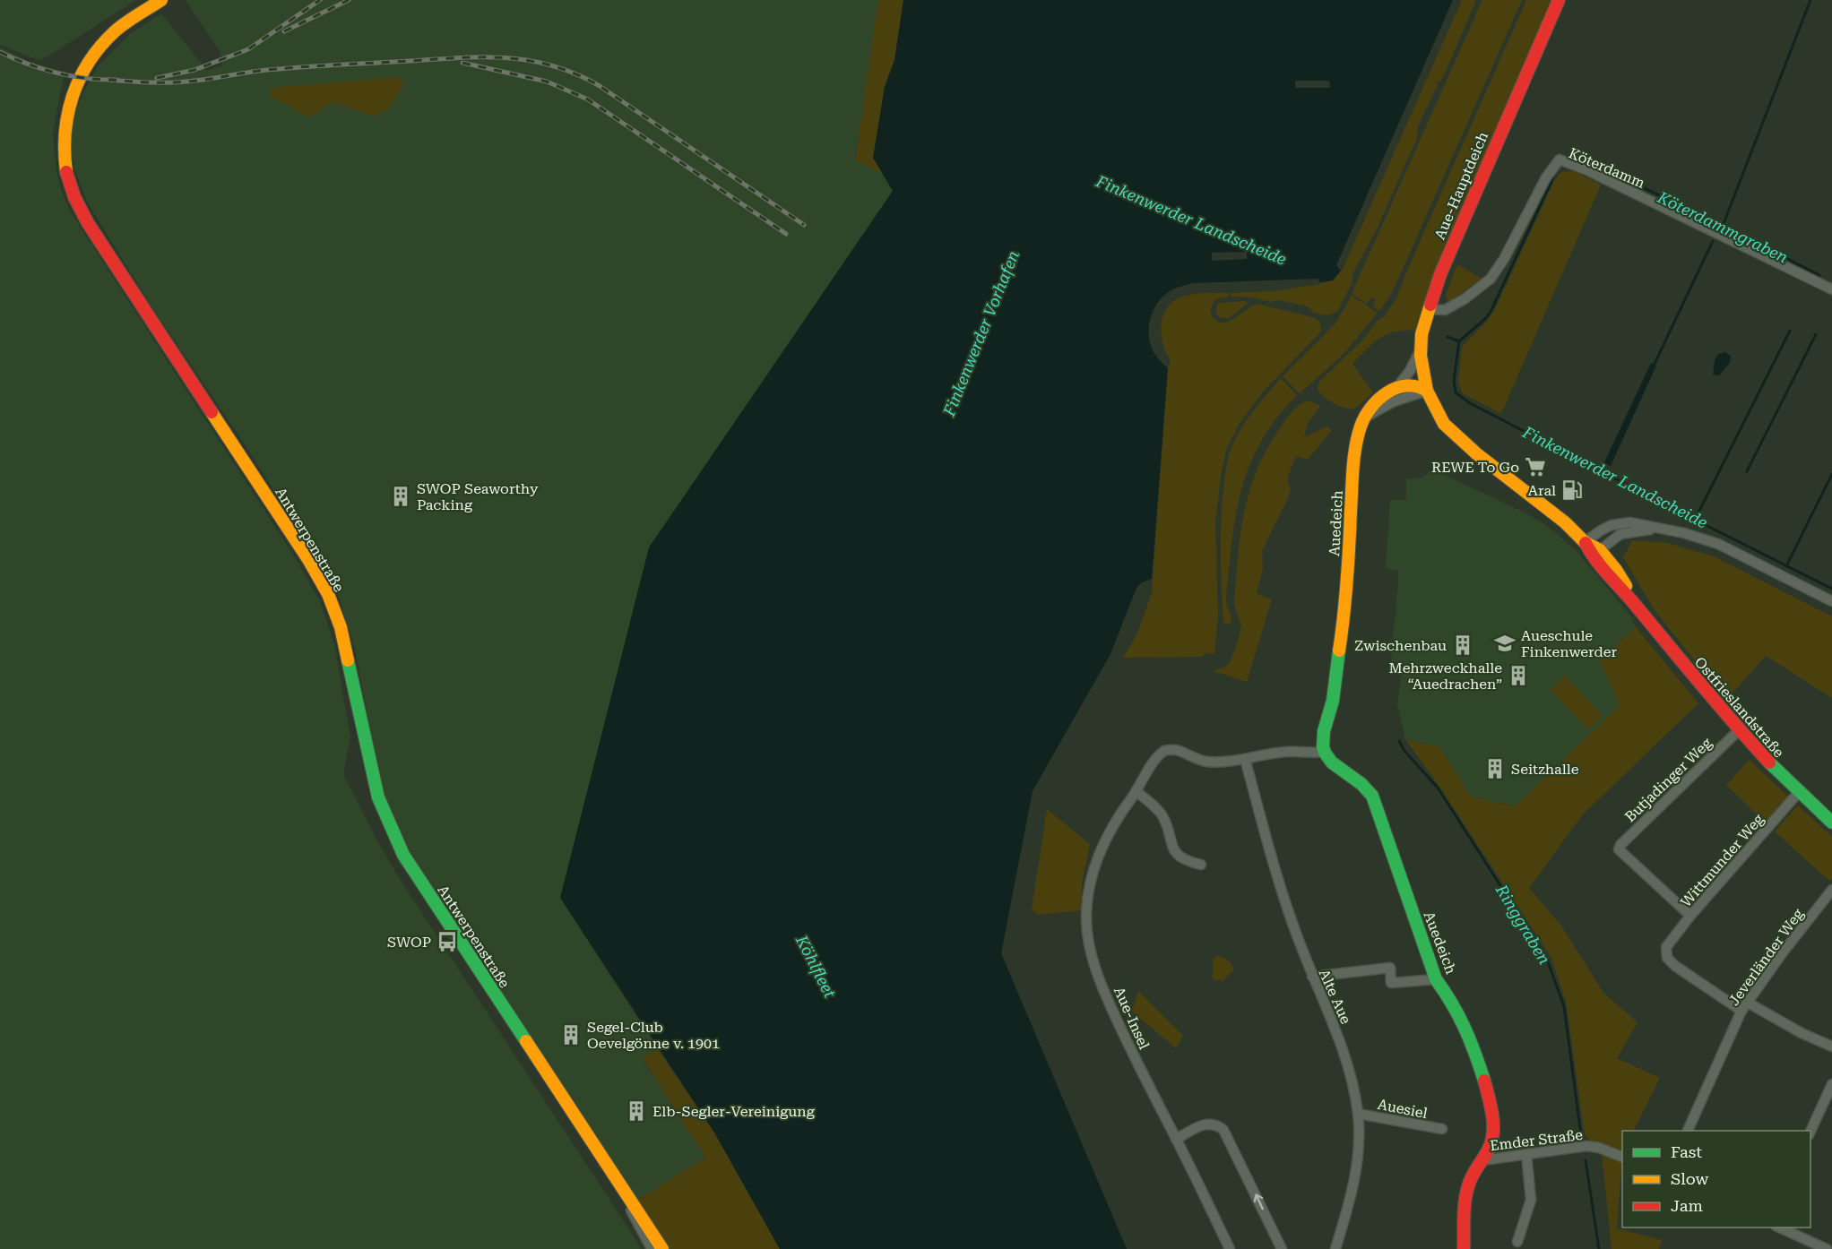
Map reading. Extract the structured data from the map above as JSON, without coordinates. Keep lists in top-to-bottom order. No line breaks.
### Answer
{"streets":{"street":["Köterdamm","Aue-Hauptdeich","Auedeich","Antwerpenstraße","Ostfrieslandstraße","Butjadinger Weg","Wittmunder Weg","Jeverländer Weg","Alte Aue","Aue-Insel","Auesiel","Emder Straße"]},"crossings":[["Köterdamm","Aue-Hauptdeich"],["Aue-Hauptdeich","Auedeich"],["Aue-Hauptdeich","Ostfrieslandstraße"],["Auedeich","Emder Straße"],["Ostfrieslandstraße","Butjadinger Weg"],["Ostfrieslandstraße","Wittmunder Weg"],["Butjadinger Weg","Wittmunder Weg"],["Wittmunder Weg","Jeverländer Weg"],["Alte Aue","Auesiel"]],"water":["Finkenwerder Landscheide","Köterdammgraben","Finkenwerder Vorhafen","Ringgraben","Köhlfleet"],"places":{"supermarket":["REWE To Go"],"fuel station":["Aral"],"building":["SWOP Seaworthy Packing","Zwischenbau","Mehrzweckhalle “Auedrachen”","Seitzhalle","Segel-Club Oevelgönne v. 1901","Elb-Segler-Vereinigung"],"school or university":["Aueschule Finkenwerder"],"bus stop":["SWOP"]},"legend":["Fast","Slow","Jam"]}
